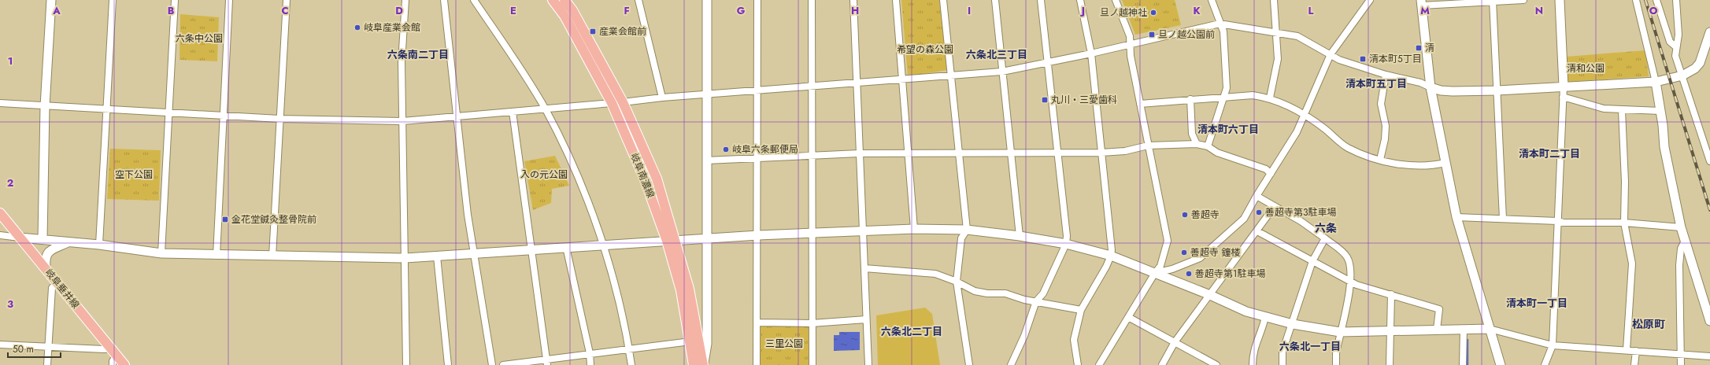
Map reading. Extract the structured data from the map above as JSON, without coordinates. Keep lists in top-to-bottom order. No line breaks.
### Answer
{"streets":{"main road":["岐阜南濃線","岐阜垂井線"]},"districts":["六条南二丁目","六条北三丁目","清本町五丁目","清本町六丁目","清本町二丁目","六条","清本町一丁目","松原町","六条北二丁目","六条北一丁目"],"parks":["六条中公園","希望の森公園","清和公園","空下公園","入の元公園","三里公園"],"places":{"other":["旦ノ越神社","岐阜産業会館","岐阜六条郵便局","善超寺第3駐車場","善超寺","善超寺 鐘楼","善超寺第1駐車場"],"transit":["産業会館前","旦ノ越公園前","清","清本町5丁目","丸川・三愛歯科","金花堂鍼灸整骨院前"]},"scale_bar":"50 m","grid":{"columns":["A","B","C","D","E","F","G","H","I","J","K","L","M","N","O"],"rows":["1","2","3"]}}
